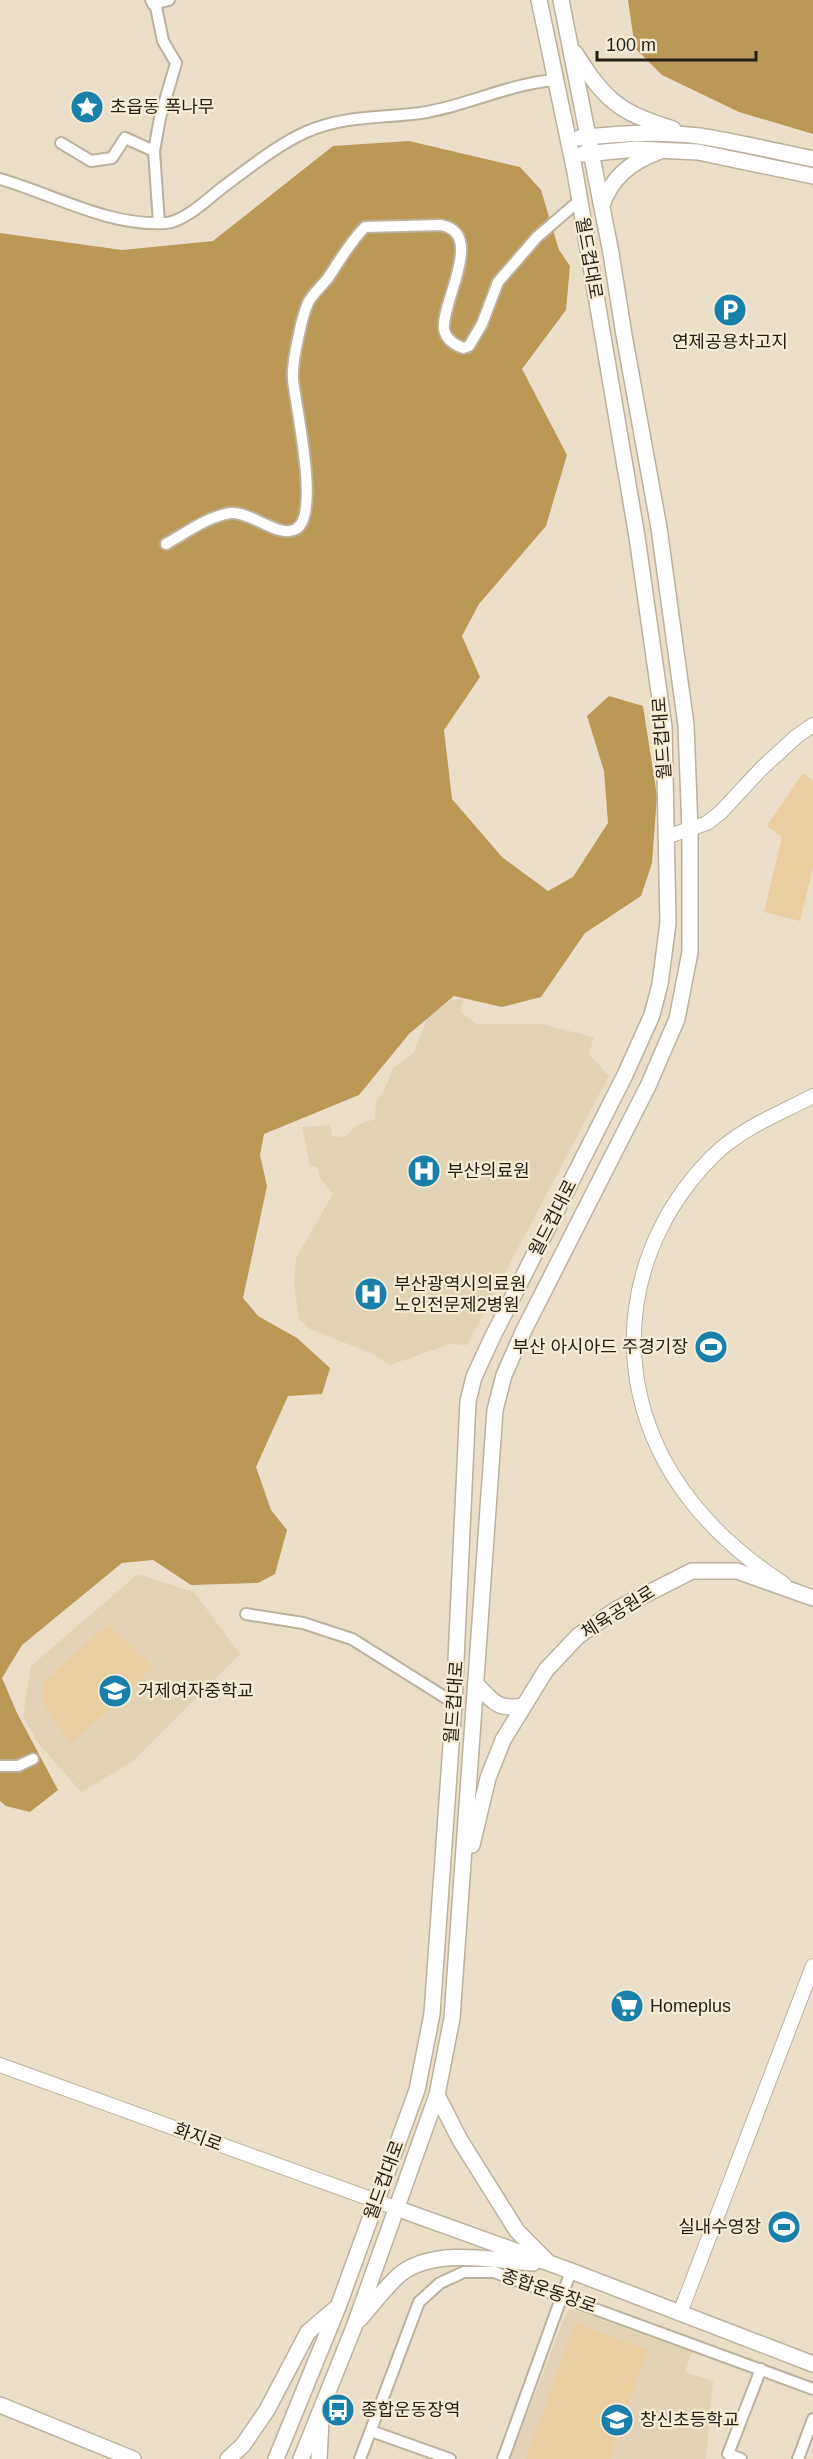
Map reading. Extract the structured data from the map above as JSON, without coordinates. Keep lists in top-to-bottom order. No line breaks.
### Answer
{"streets":{"main road":["월드컵대로","체육공원로","종합운동장로"],"street":["화지로"]},"crossings":[["월드컵대로","체육공원로"],["월드컵대로","화지로"],["월드컵대로","종합운동장로"],["화지로","종합운동장로"]],"places":{"place":["초읍동 폭나무"],"parking":["연제공용차고지"],"hospital":["부산의료원","부산광역시의료원 노인전문제2병원"],"sports":["부산 아시아드 주경기장","실내수영장"],"school or university":["거제여자중학교","창신초등학교"],"supermarket":["Homeplus"],"bus stop":["종합운동장역"]},"scale_bar":"100 m"}
